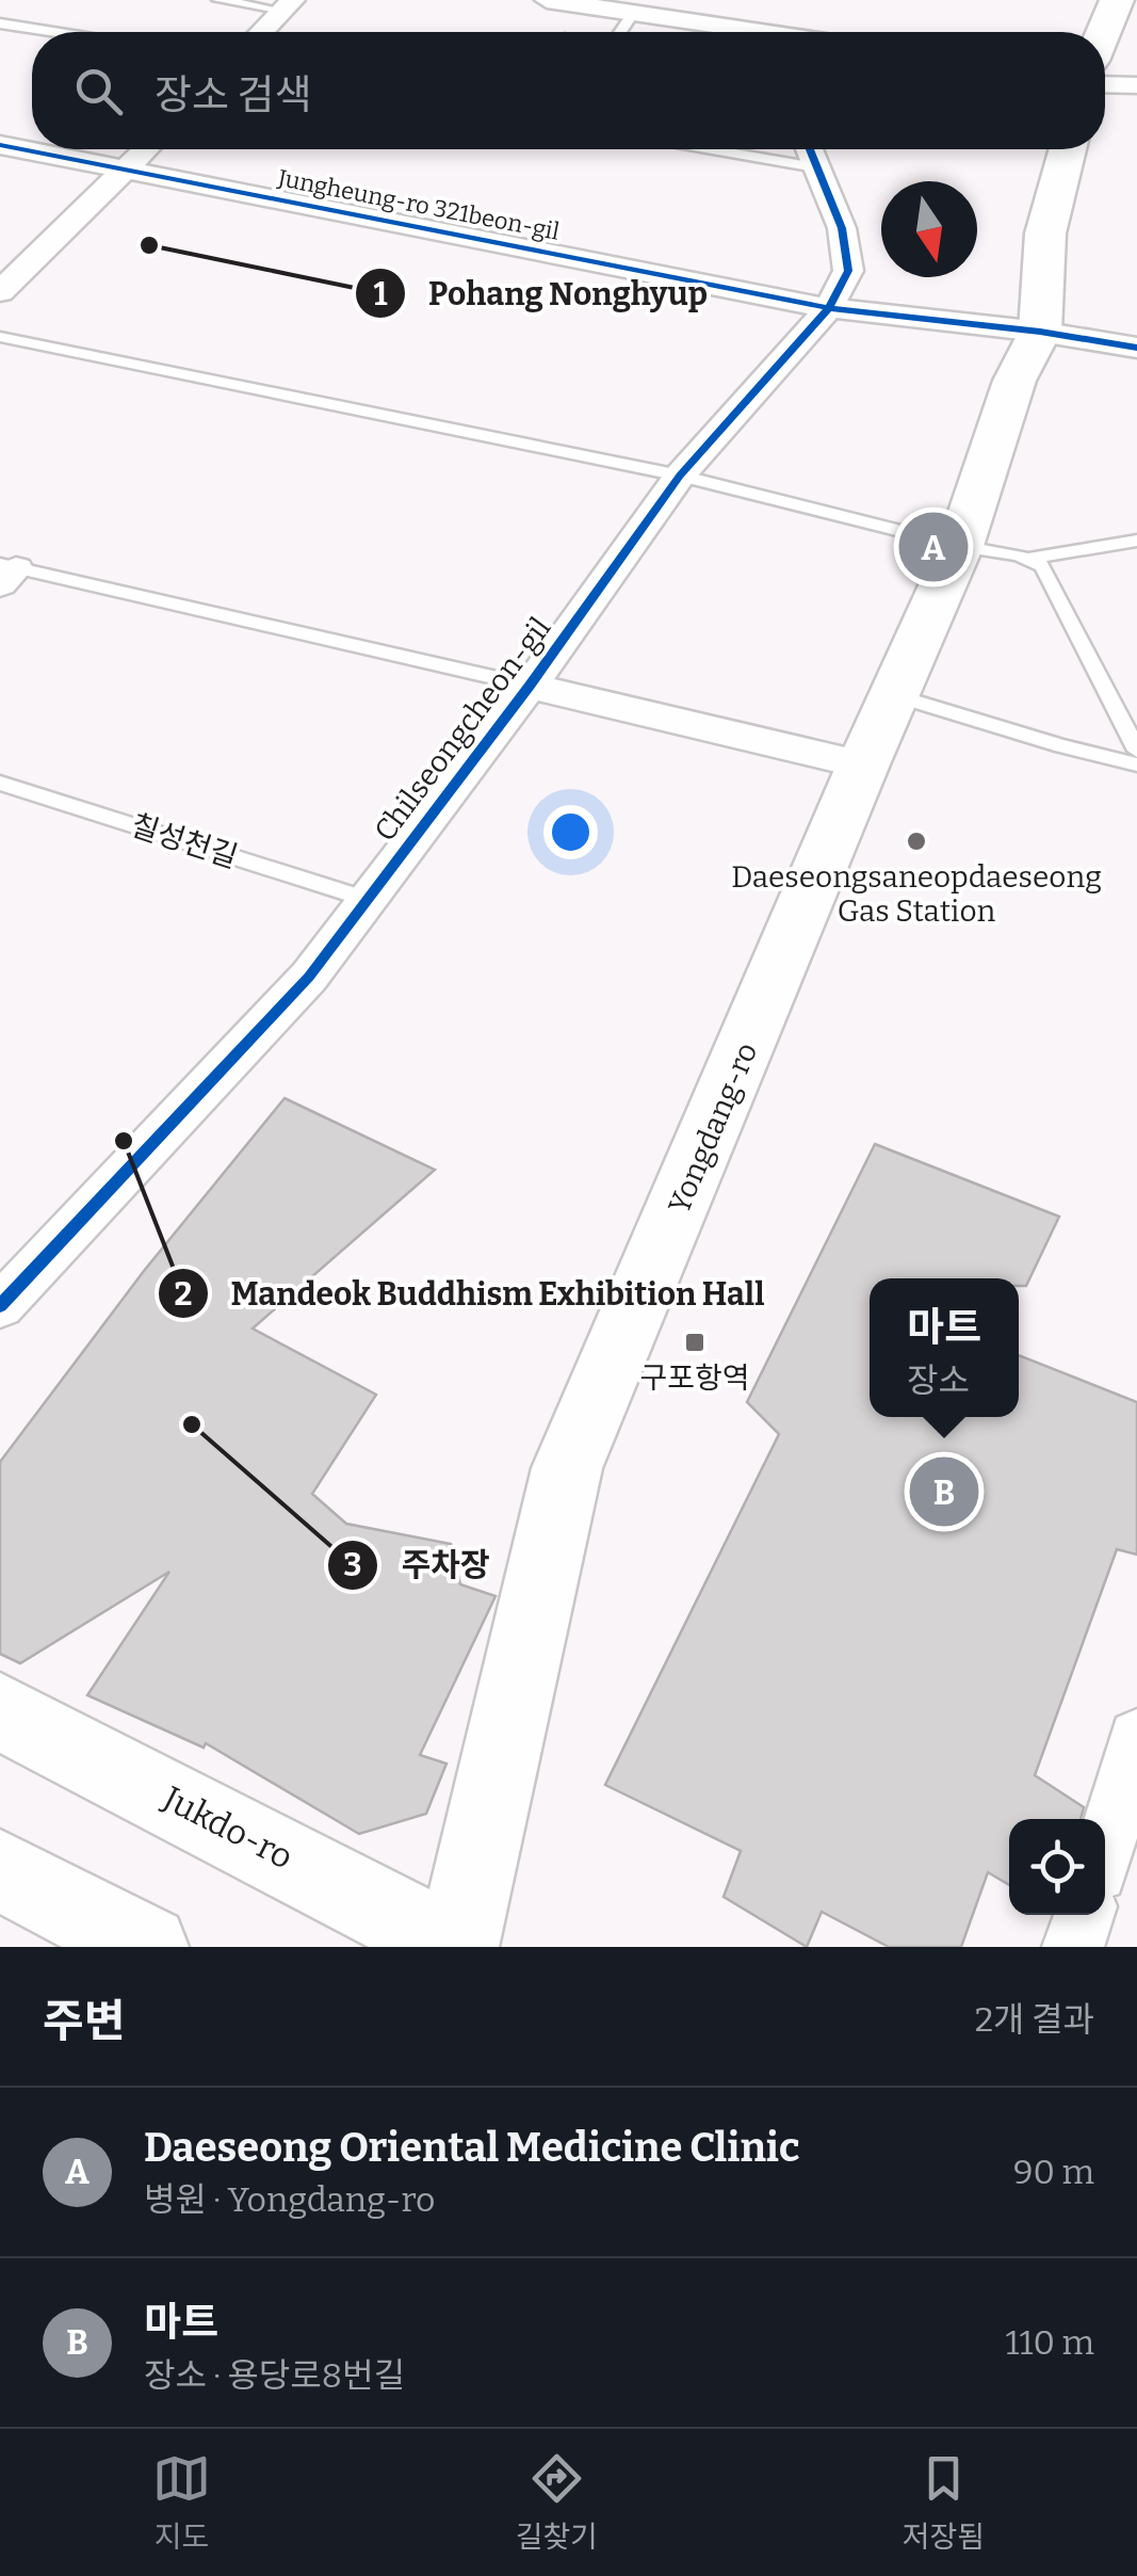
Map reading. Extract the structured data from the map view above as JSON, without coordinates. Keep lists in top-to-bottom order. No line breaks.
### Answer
{"streets":{"main road":["Yongdang-ro","Jukdo-ro"],"street":["Jungheung-ro 321beon-gil","Chilseongcheon-gil"],"lane":["칠성천길"]},"crossings":[["Jungheung-ro 321beon-gil","Chilseongcheon-gil"],["Jungheung-ro 321beon-gil","Yongdang-ro"],["Chilseongcheon-gil","칠성천길"],["Yongdang-ro","Jukdo-ro"]],"places":{"other":["Pohang Nonghyup","Daeseongsaneopdaeseong Gas Station","Mandeok Buddhism Exhibition Hall","주차장"],"transit":["구포항역"]},"north":"bottom","page":{"search":"장소 검색","pins":["A","B"],"popup":["마트","장소"],"heading":["주변","2개 결과"],"list":[{"mark":"A","name":"Daeseong Oriental Medicine Clinic","note":"병원 · Yongdang-ro","value":"90 m"},{"mark":"B","name":"마트","note":"장소 · 용당로8번길","value":"110 m"}],"nav":["지도","길찾기","저장됨"]}}
